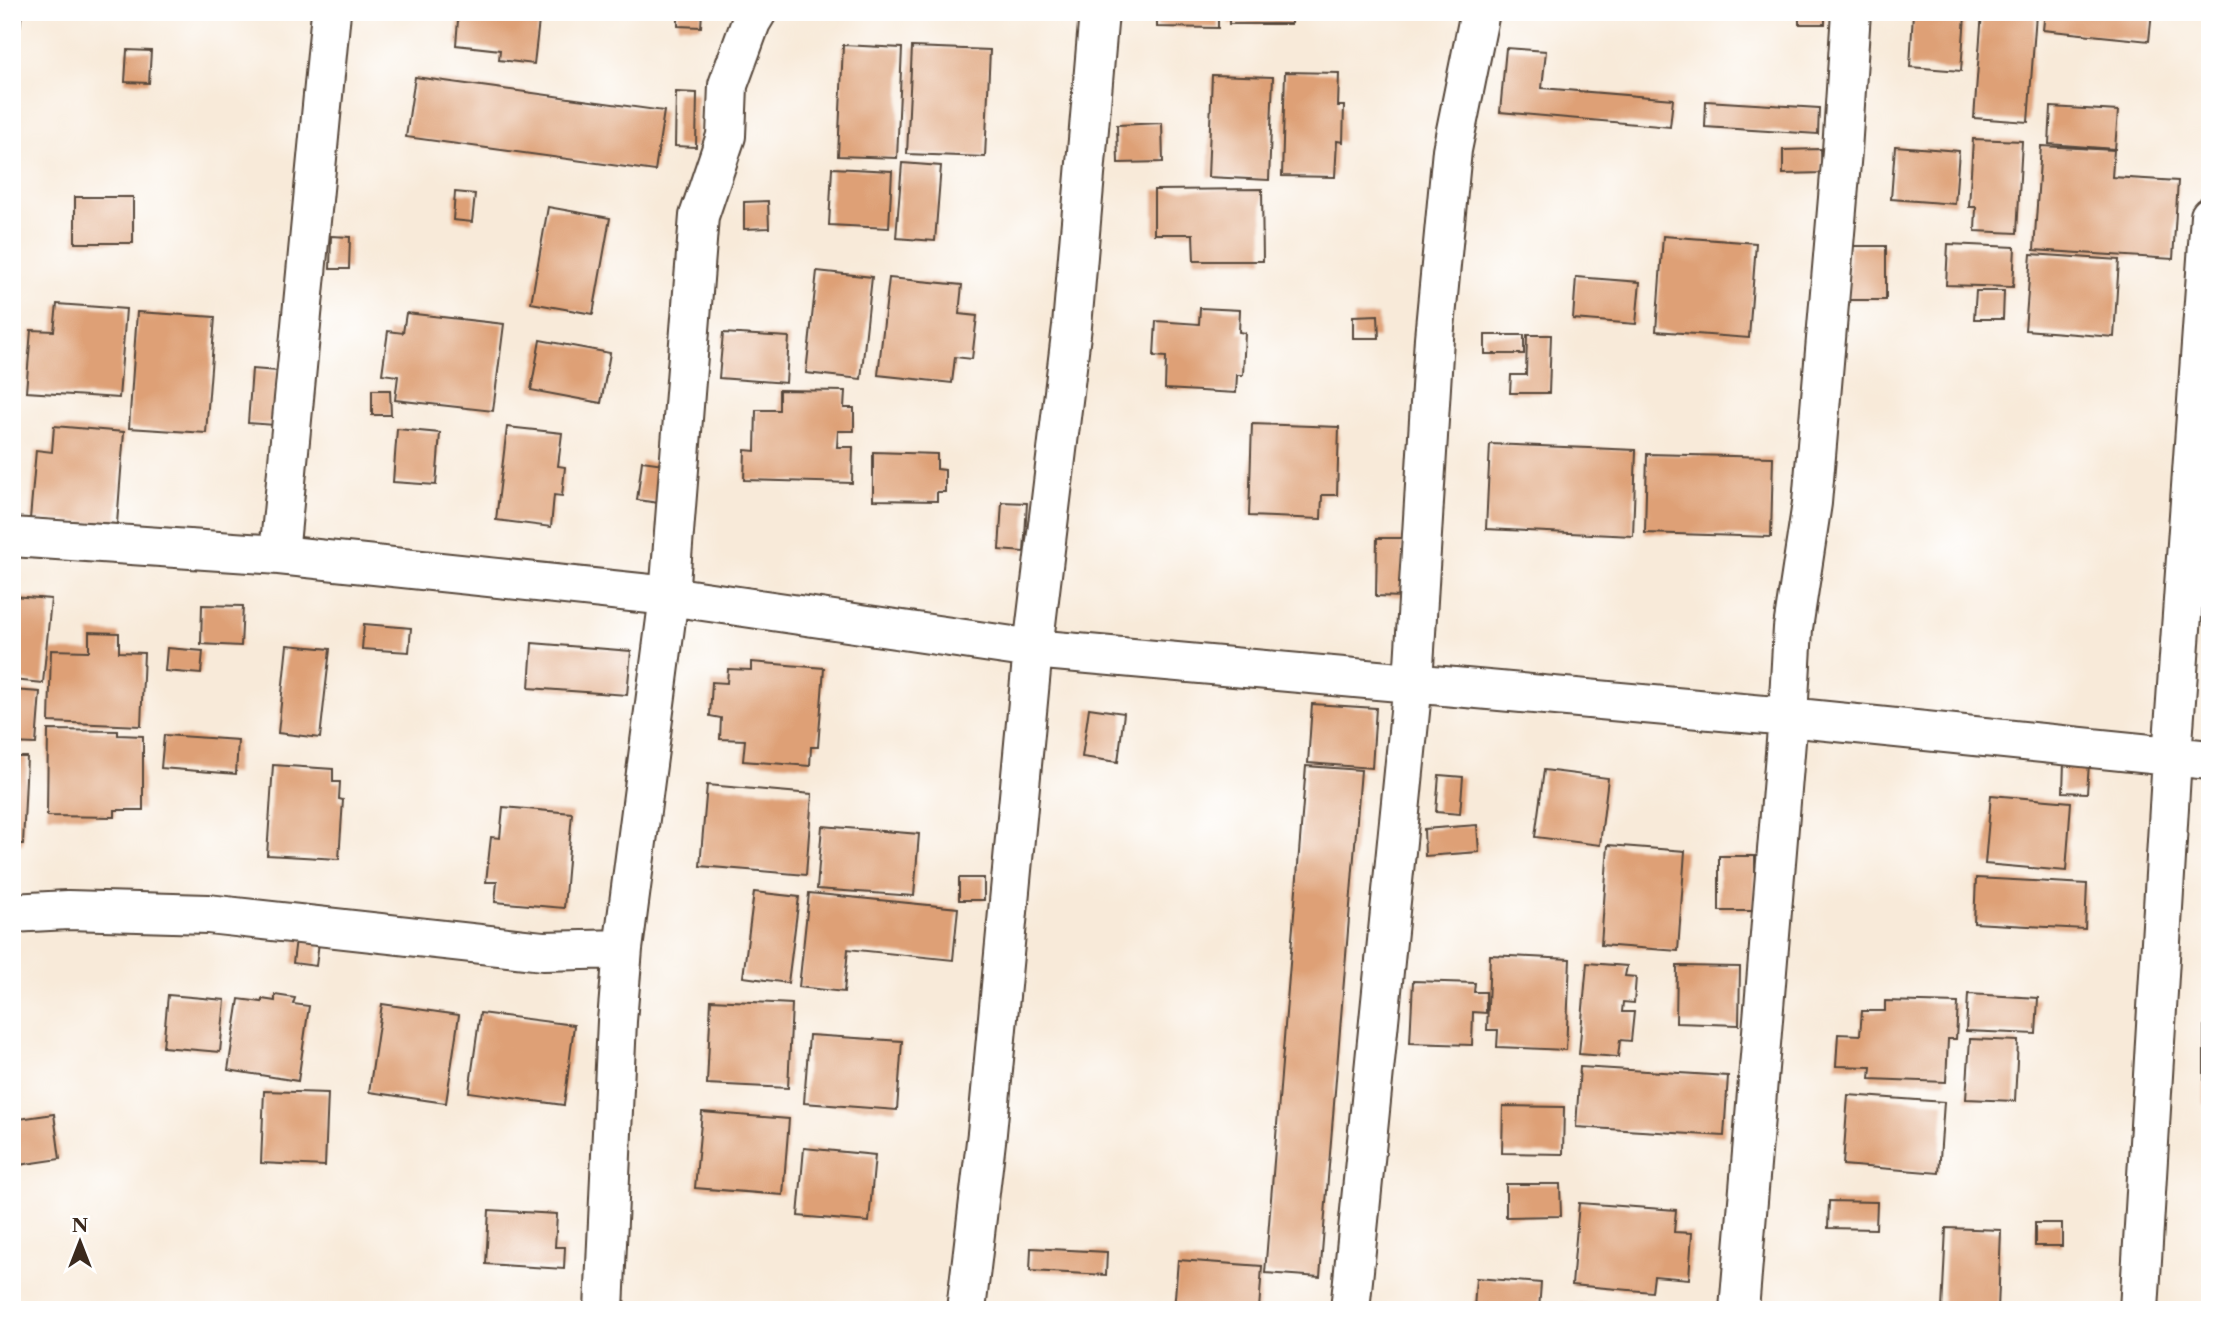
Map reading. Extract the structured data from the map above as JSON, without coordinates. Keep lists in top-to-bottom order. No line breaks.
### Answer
{"north":"top"}
